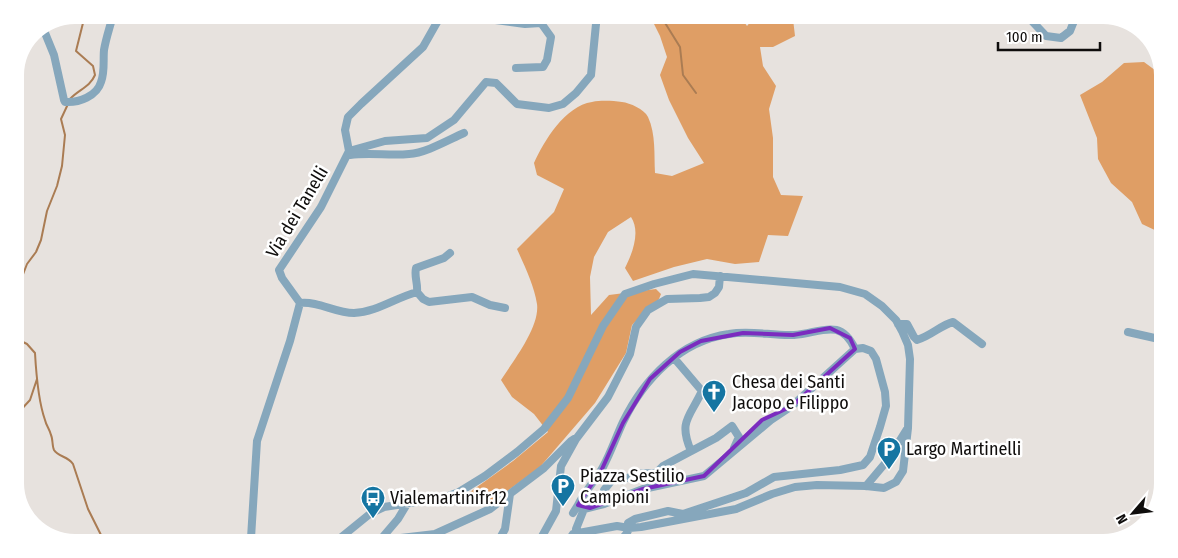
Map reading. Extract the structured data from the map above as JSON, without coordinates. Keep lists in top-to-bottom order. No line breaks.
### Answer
{"streets":{"street":["Via dei Tanelli"]},"places":{"church":["Chesa dei Santi Jacopo e Filippo"],"parking":["Largo Martinelli","Piazza Sestilio Campioni"],"bus stop":["Vialemartinifr.12"]},"scale_bar":"100 m","north":"bottom left"}
